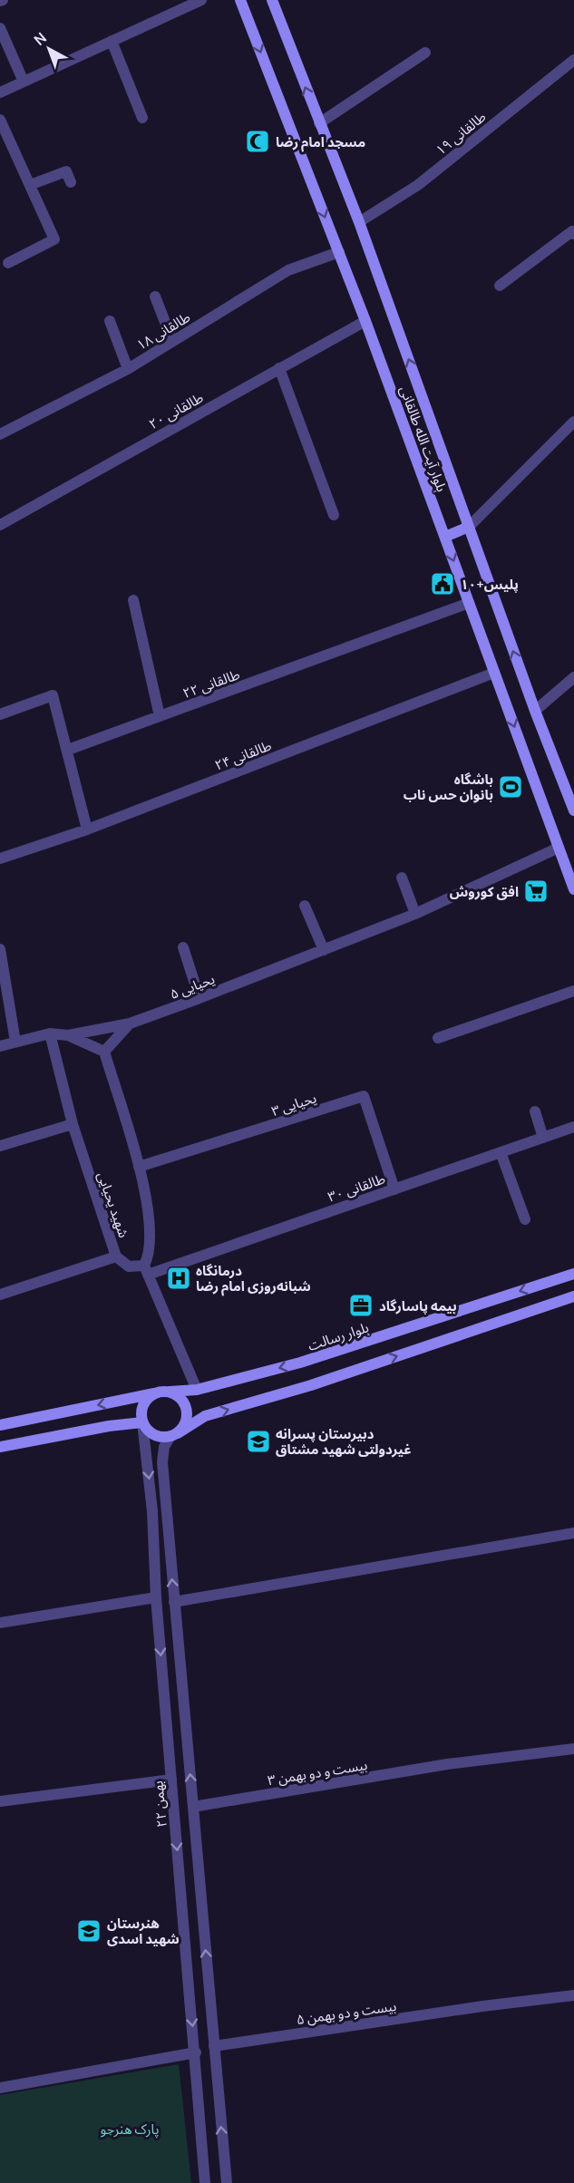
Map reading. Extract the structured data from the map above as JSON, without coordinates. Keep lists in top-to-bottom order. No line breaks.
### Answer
{"streets":{"main road":["بلوار آیت الله طالقانی","بلوار رسالت"],"street":["طالقانی ۱۹","طالقانی ۱۸","طالقانی ۲۰","طالقانی ۲۲","طالقانی ۲۴","یحیایی ۵","یحیایی ۳","طالقانی ۳۰","شهید یحیایی","بیست و دو بهمن ۳","۲۲ بهمن","بیست و دو بهمن ۵"]},"crossings":[["طالقانی ۱۹","بلوار آیت الله طالقانی"],["طالقانی ۱۸","بلوار آیت الله طالقانی"],["طالقانی ۲۰","بلوار آیت الله طالقانی"],["بلوار آیت الله طالقانی","طالقانی ۲۲"],["بلوار آیت الله طالقانی","طالقانی ۲۴"],["بلوار آیت الله طالقانی","یحیایی ۵"],["یحیایی ۳","طالقانی ۳۰"],["طالقانی ۳۰","شهید یحیایی"],["بلوار رسالت","۲۲ بهمن"]],"parks":["پارک هنرجو"],"places":{"mosque":["مسجد امام رضا"],"public building":["پلیس+۱۰"],"sports":["باشگاه بانوان حس ناب"],"supermarket":["افق کوروش"],"hospital":["درمانگاه شبانه‌روزی امام رضا"],"office":["بیمه پاسارگاد"],"school or university":["دبیرستان پسرانه غیردولتی شهید مشتاق","هنرستان شهید اسدی"]},"north":"top left"}
